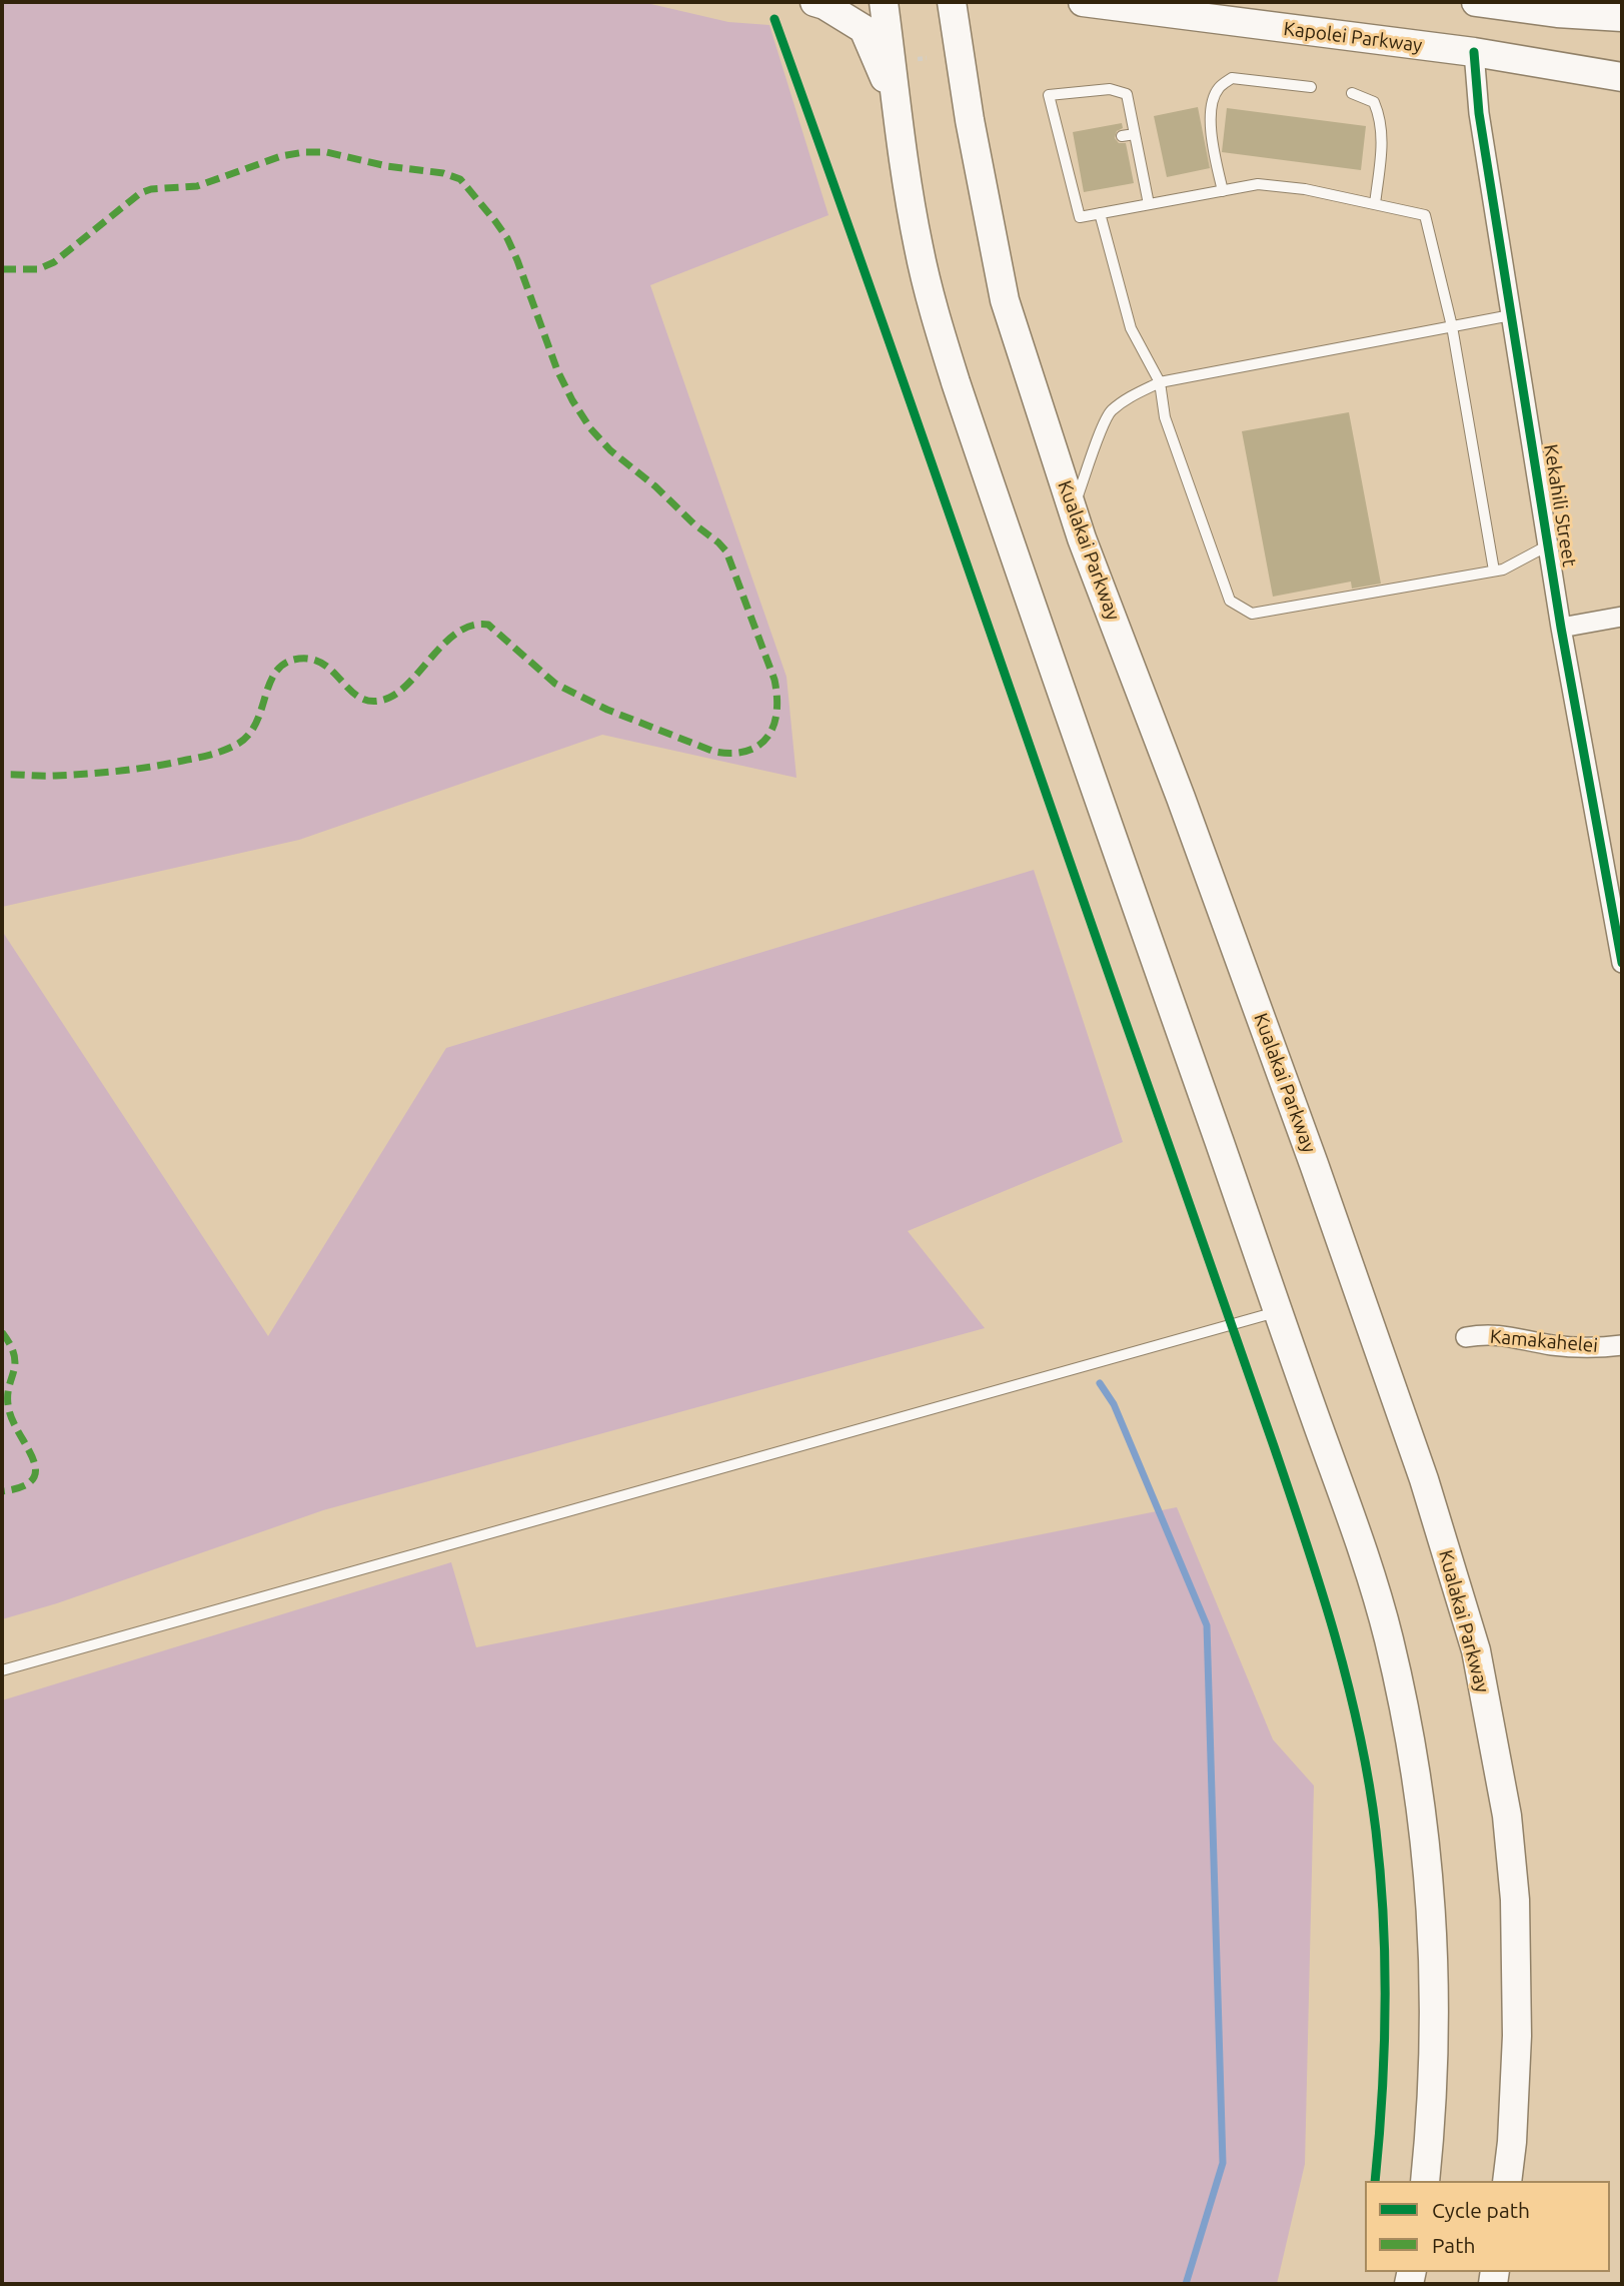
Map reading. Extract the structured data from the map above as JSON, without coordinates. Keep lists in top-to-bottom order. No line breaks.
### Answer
{"streets":{"main road":["Kapolei Parkway","Kualakai Parkway"],"street":["Kekahili Street","Kamakahelei"]},"crossings":[["Kapolei Parkway","Kekahili Street"]],"legend":["Cycle path","Path"]}
